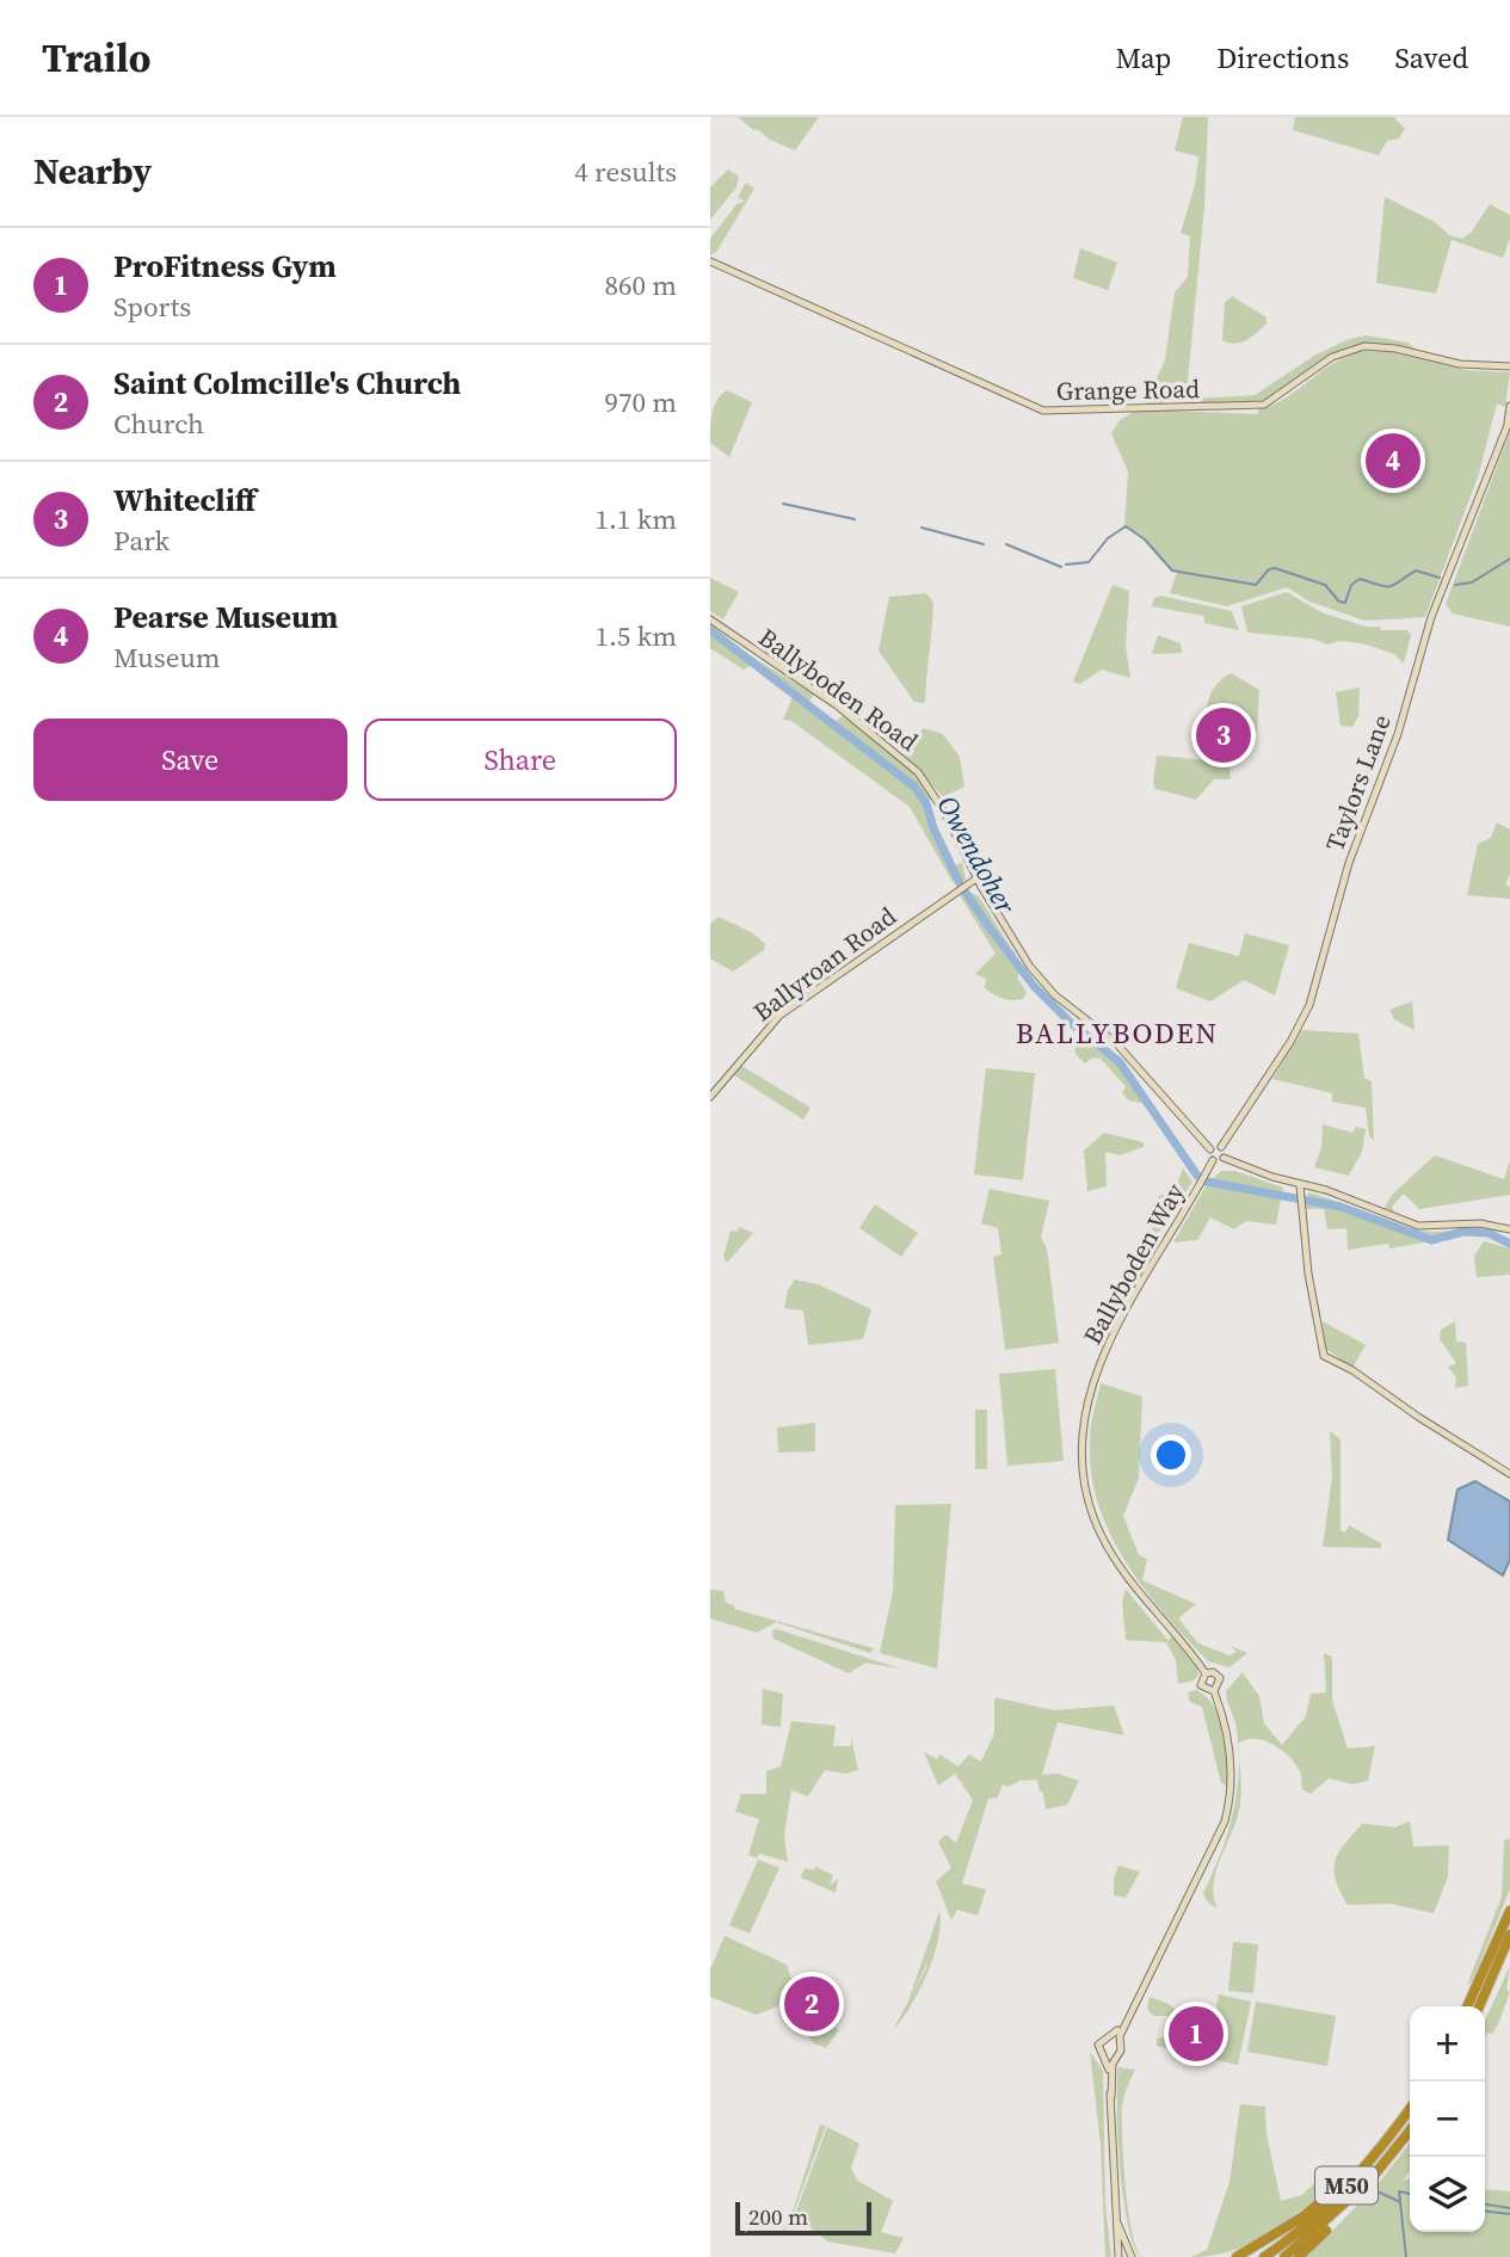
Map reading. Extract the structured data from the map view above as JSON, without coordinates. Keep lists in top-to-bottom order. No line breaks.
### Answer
{"streets":{"highway":["M50"],"main road":["Grange Road","Ballyboden Road","Taylors Lane","Ballyroan Road","Ballyboden Way"]},"crossings":[["Ballyboden Road","Ballyroan Road"]],"districts":["BALLYBODEN"],"water":["Owendoher"],"scale_bar":"200 m","page":{"header":"Trailo","nav":["Map","Directions","Saved"],"heading":["Nearby","4 results"],"list":[{"mark":"1","name":"ProFitness Gym","note":"Sports","value":"860 m"},{"mark":"2","name":"Saint Colmcille's Church","note":"Church","value":"970 m"},{"mark":"3","name":"Whitecliff","note":"Park","value":"1.1 km"},{"mark":"4","name":"Pearse Museum","note":"Museum","value":"1.5 km"}],"pins":["4","3","2","1"],"buttons":["Save","Share"],"map_buttons":["+","−"],"scale":"200 m"}}
